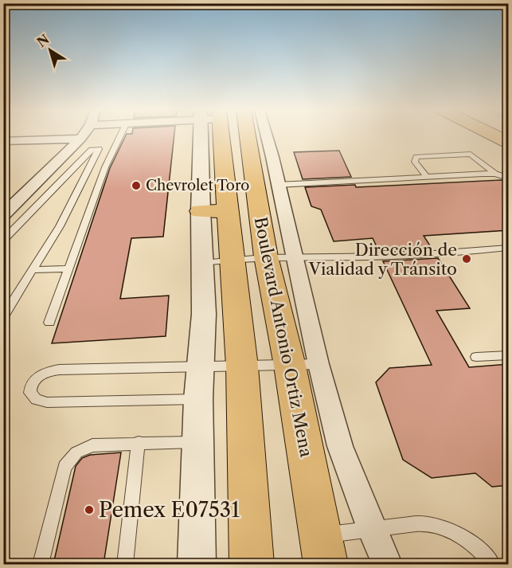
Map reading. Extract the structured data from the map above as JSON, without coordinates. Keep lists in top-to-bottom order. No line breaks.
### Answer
{"streets":{"main road":["Boulevard Antonio Ortiz Mena"]},"places":["Chevrolet Toro","Dirección de Vialidad y Tránsito","Pemex E07531"],"north":"top left"}
